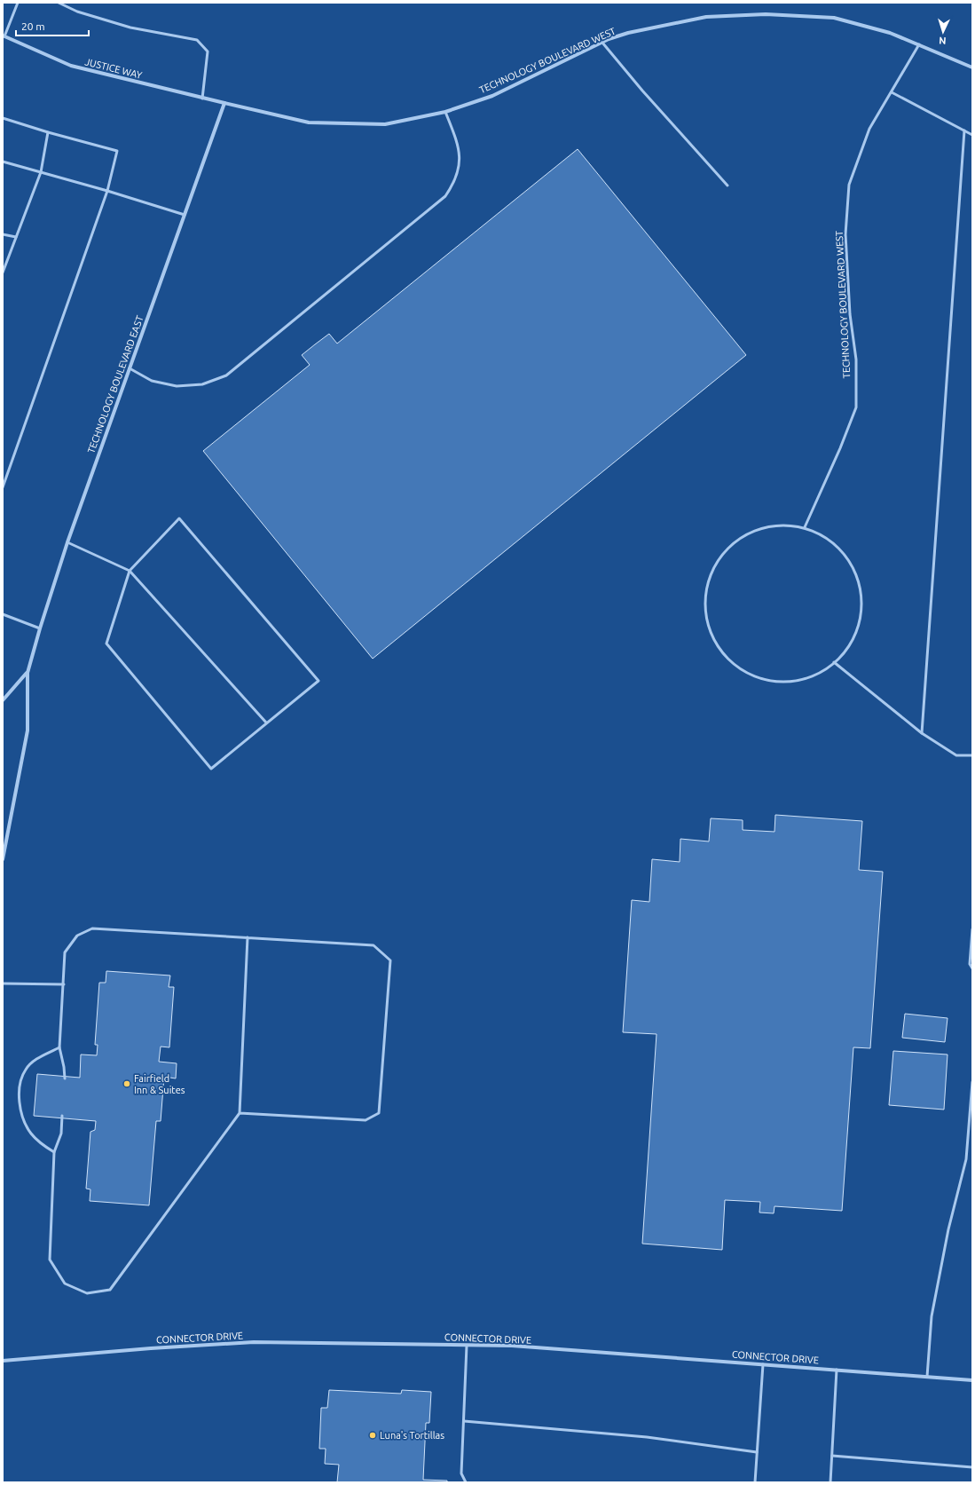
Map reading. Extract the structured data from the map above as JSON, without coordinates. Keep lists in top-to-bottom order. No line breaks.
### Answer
{"streets":{"street":["TECHNOLOGY BOULEVARD WEST","JUSTICE WAY","TECHNOLOGY BOULEVARD EAST","CONNECTOR DRIVE"]},"crossings":[["TECHNOLOGY BOULEVARD WEST","JUSTICE WAY"],["TECHNOLOGY BOULEVARD WEST","TECHNOLOGY BOULEVARD EAST"],["JUSTICE WAY","TECHNOLOGY BOULEVARD EAST"]],"places":["Fairfield Inn & Suites","Luna's Tortillas"],"scale_bar":"20 m","north":"bottom"}
